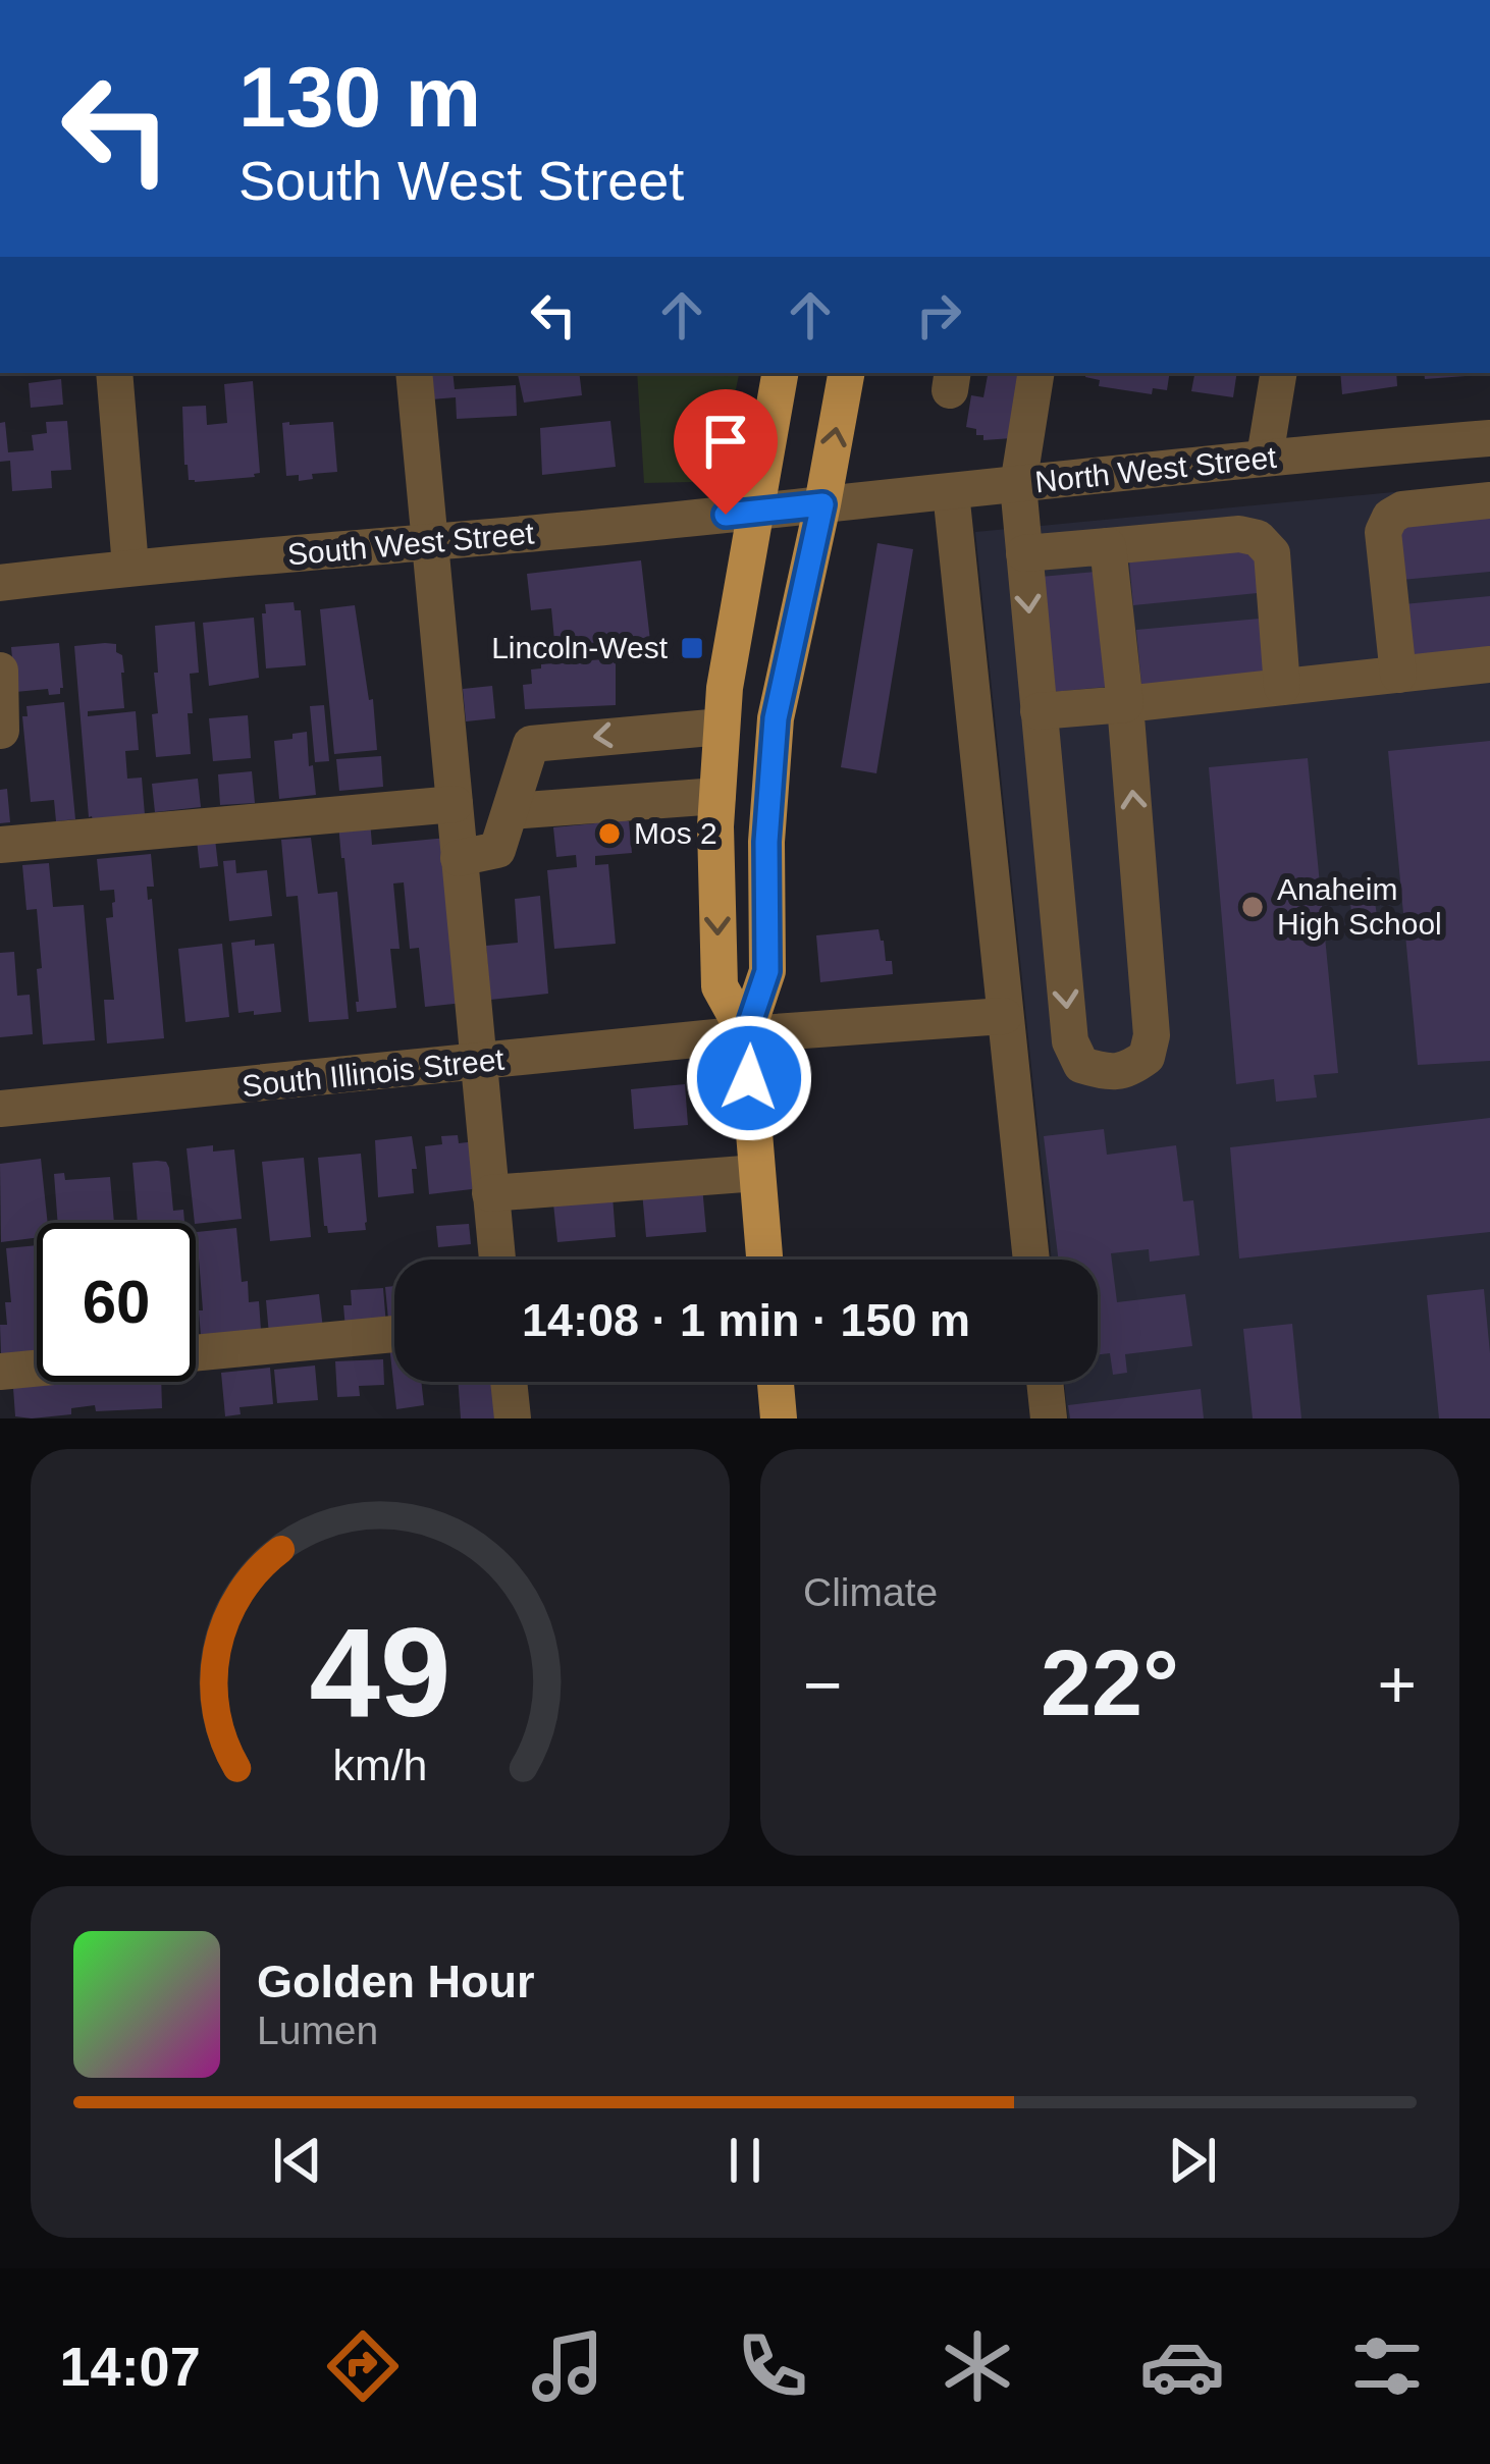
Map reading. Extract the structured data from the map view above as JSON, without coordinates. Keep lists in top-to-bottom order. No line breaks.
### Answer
{"streets":{"street":["North West Street","South West Street","South Illinois Street"]},"crossings":[["North West Street","South West Street"]],"places":{"transit":["Lincoln-West"],"other":["Mos 2","Anaheim High School"]},"page":{"turn":["130 m","South West Street"],"limit":"60","trip":"14:08 · 1 min · 150 m","tile":"Climate","heat":["−","22°","+"],"song":["Golden Hour","Lumen"],"tabs":"14:07","gauge":["49","km/h"]}}
